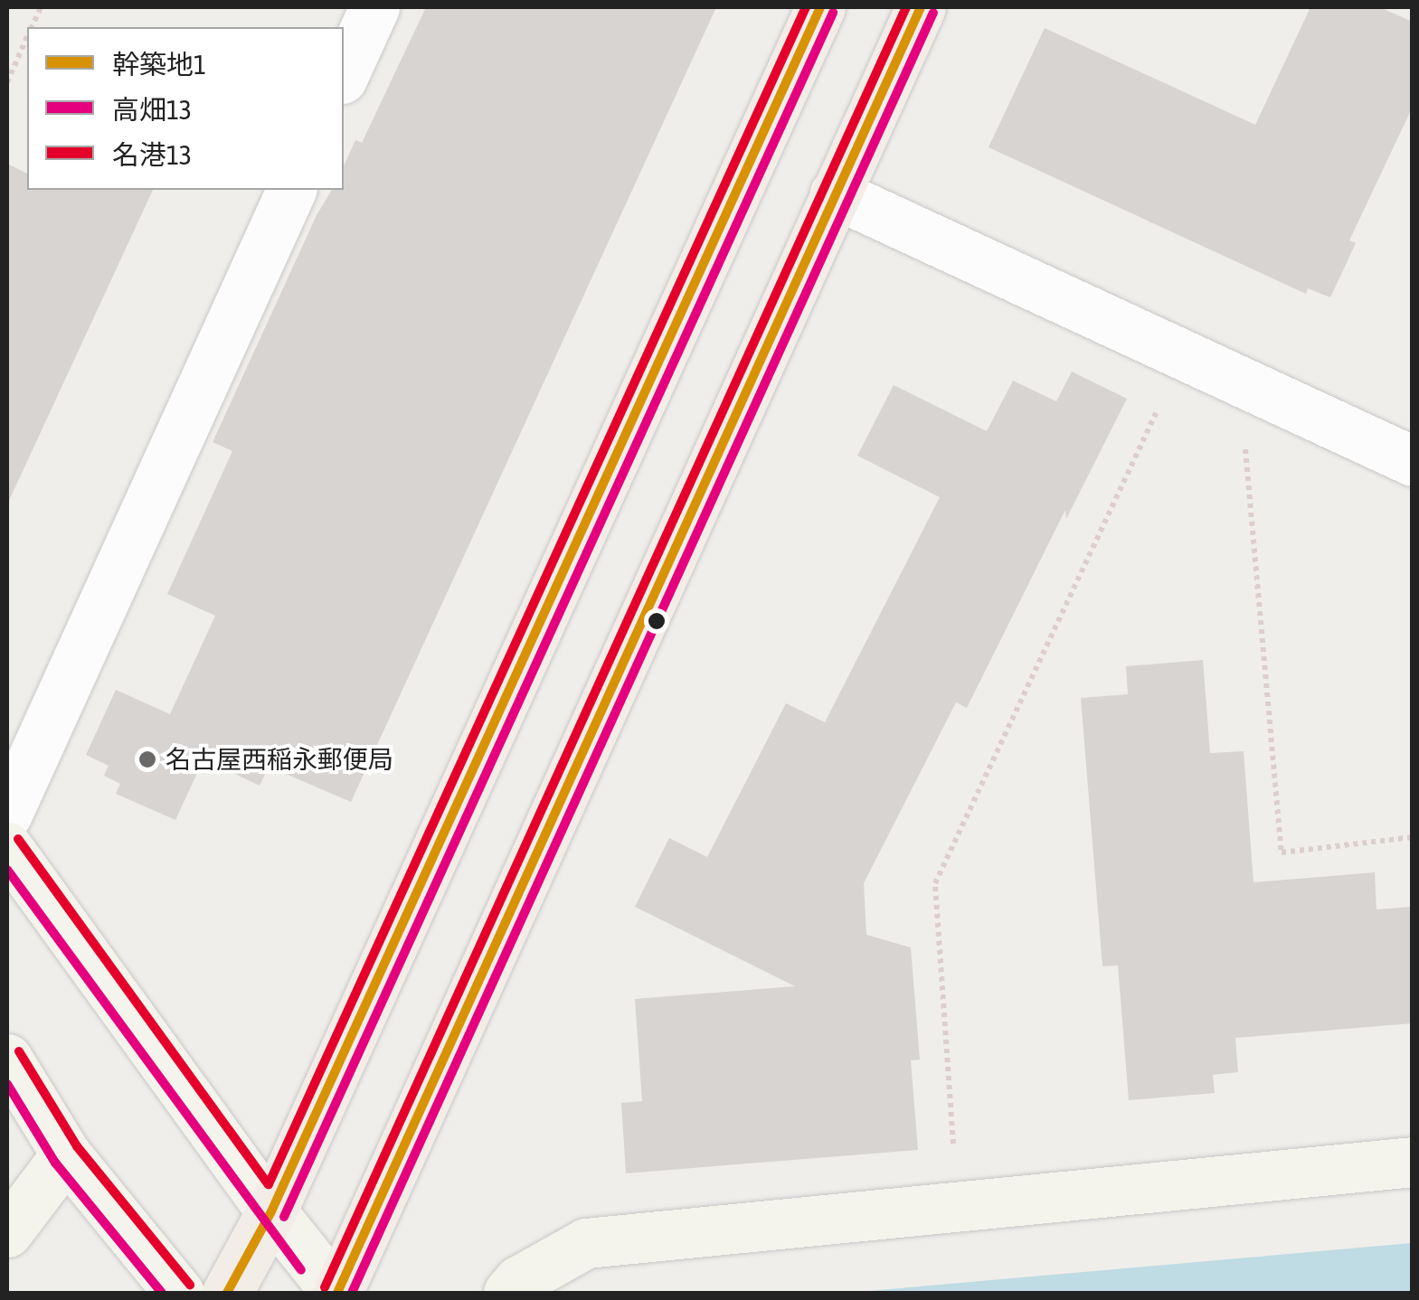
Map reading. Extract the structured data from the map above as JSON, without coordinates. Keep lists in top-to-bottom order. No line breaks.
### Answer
{"places":["名古屋西稲永郵便局"],"lines":["transit line 幹築地1","transit line 名港13","transit line 高畑13"],"legend":["幹築地1","高畑13","名港13"]}
